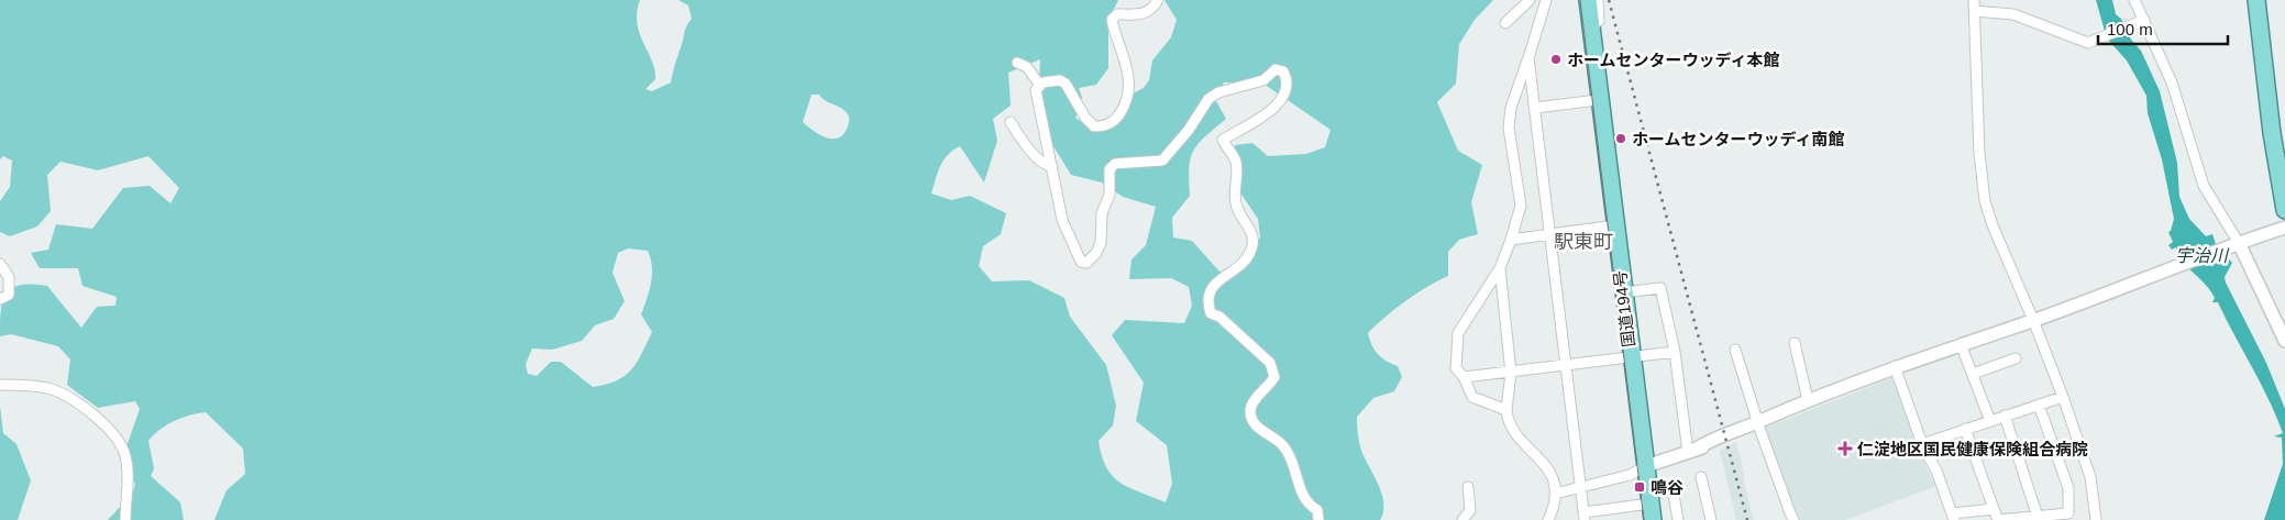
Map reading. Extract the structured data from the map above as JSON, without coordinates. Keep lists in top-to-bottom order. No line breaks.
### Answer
{"streets":{"highway":["国道194号"]},"districts":["駅東町"],"water":["宇治川"],"places":{"other":["ホームセンターウッディ本館","ホームセンターウッディ南館"],"health":["仁淀地区国民健康保険組合病院"],"transit":["鳴谷"]},"scale_bar":"100 m"}
